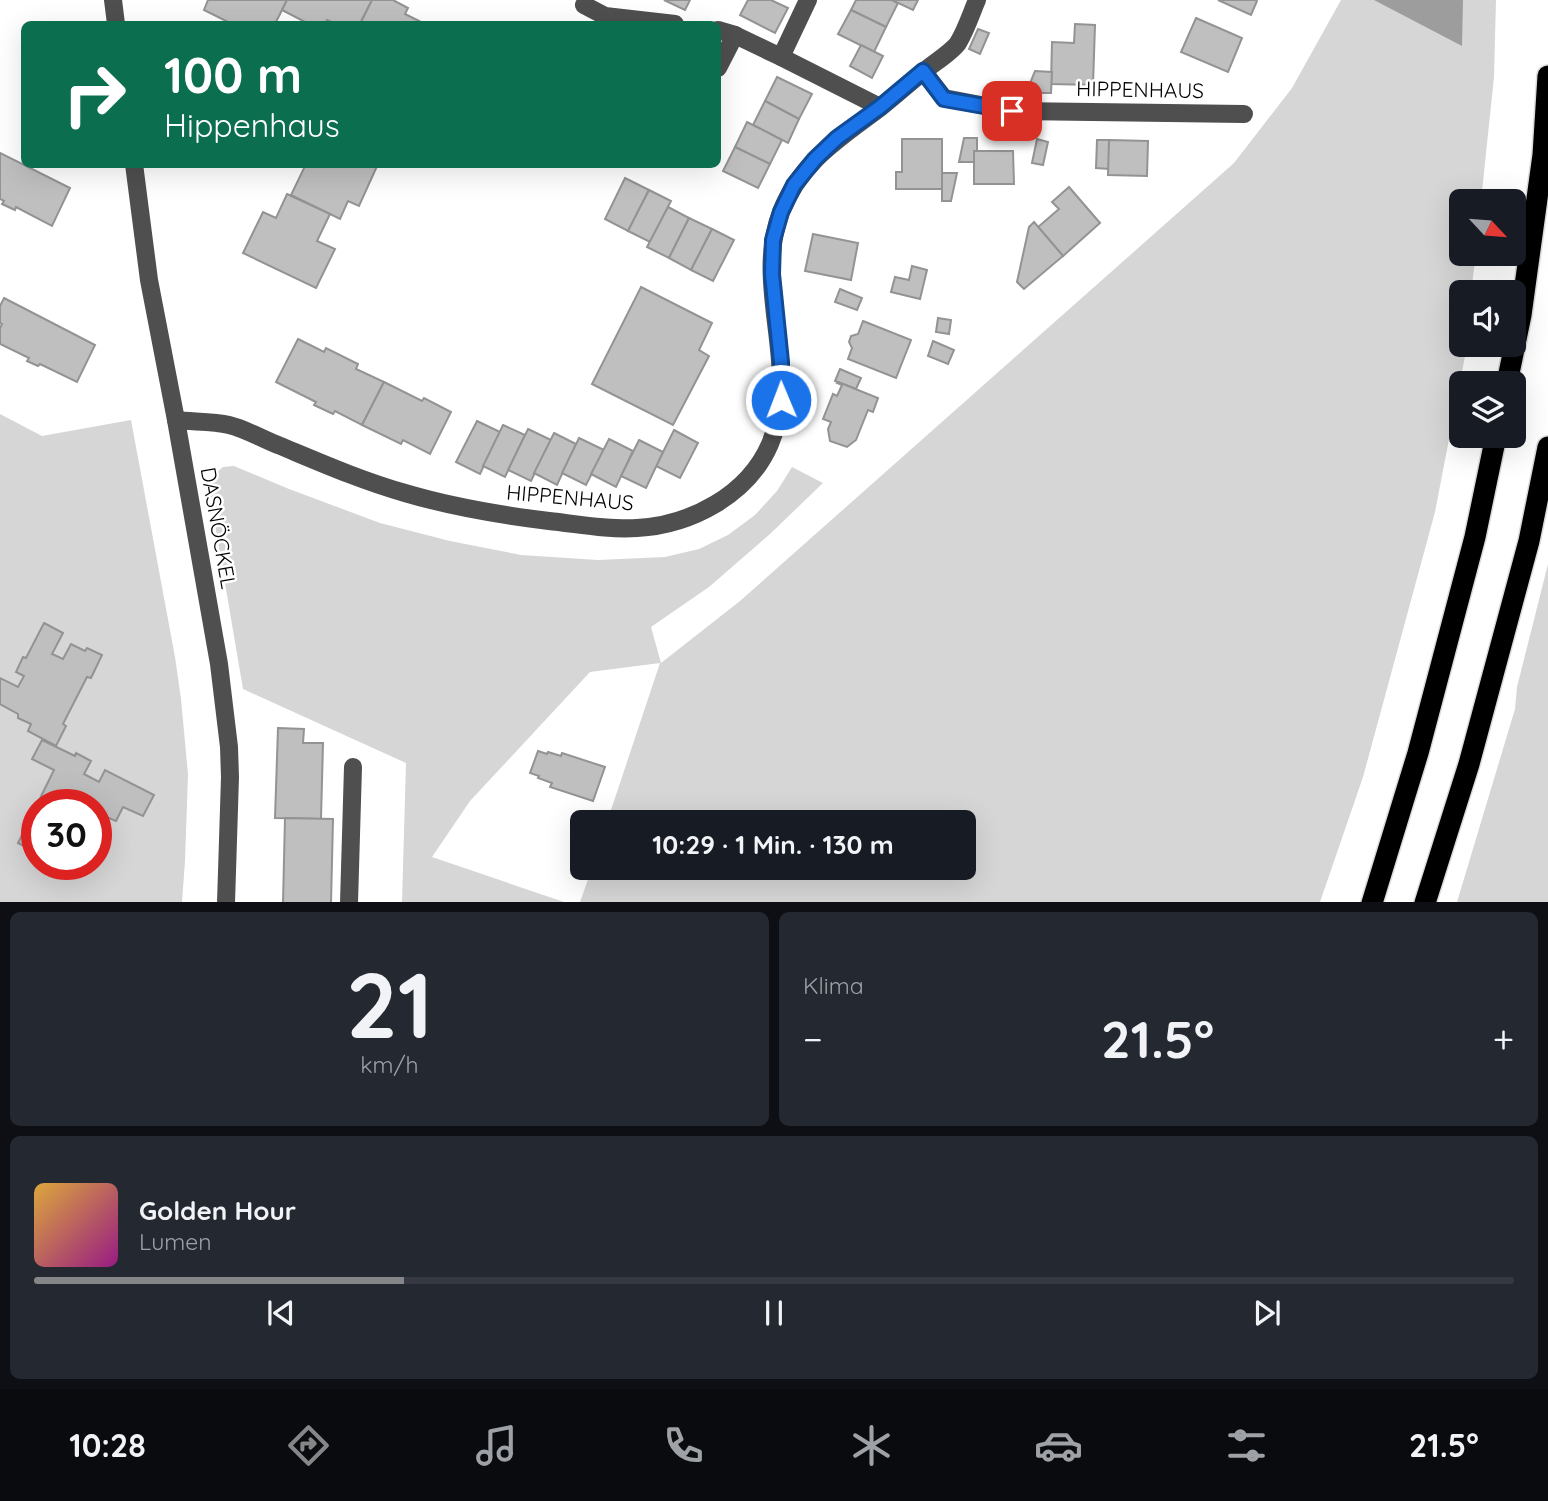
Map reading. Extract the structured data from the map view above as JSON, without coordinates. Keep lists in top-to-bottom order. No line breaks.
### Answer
{"streets":{"street":["HIPPENHAUS","DASNÖCKEL"]},"crossings":[["HIPPENHAUS","DASNÖCKEL"]],"north":"bottom right","page":{"turn":["100 m","Hippenhaus"],"limit":"30","trip":"10:29 · 1 Min. · 130 m","tile":[["21","km/h"],"Klima"],"heat":["−","21.5°","+"],"song":["Golden Hour","Lumen"],"tabs":["10:28","21.5°"]}}
